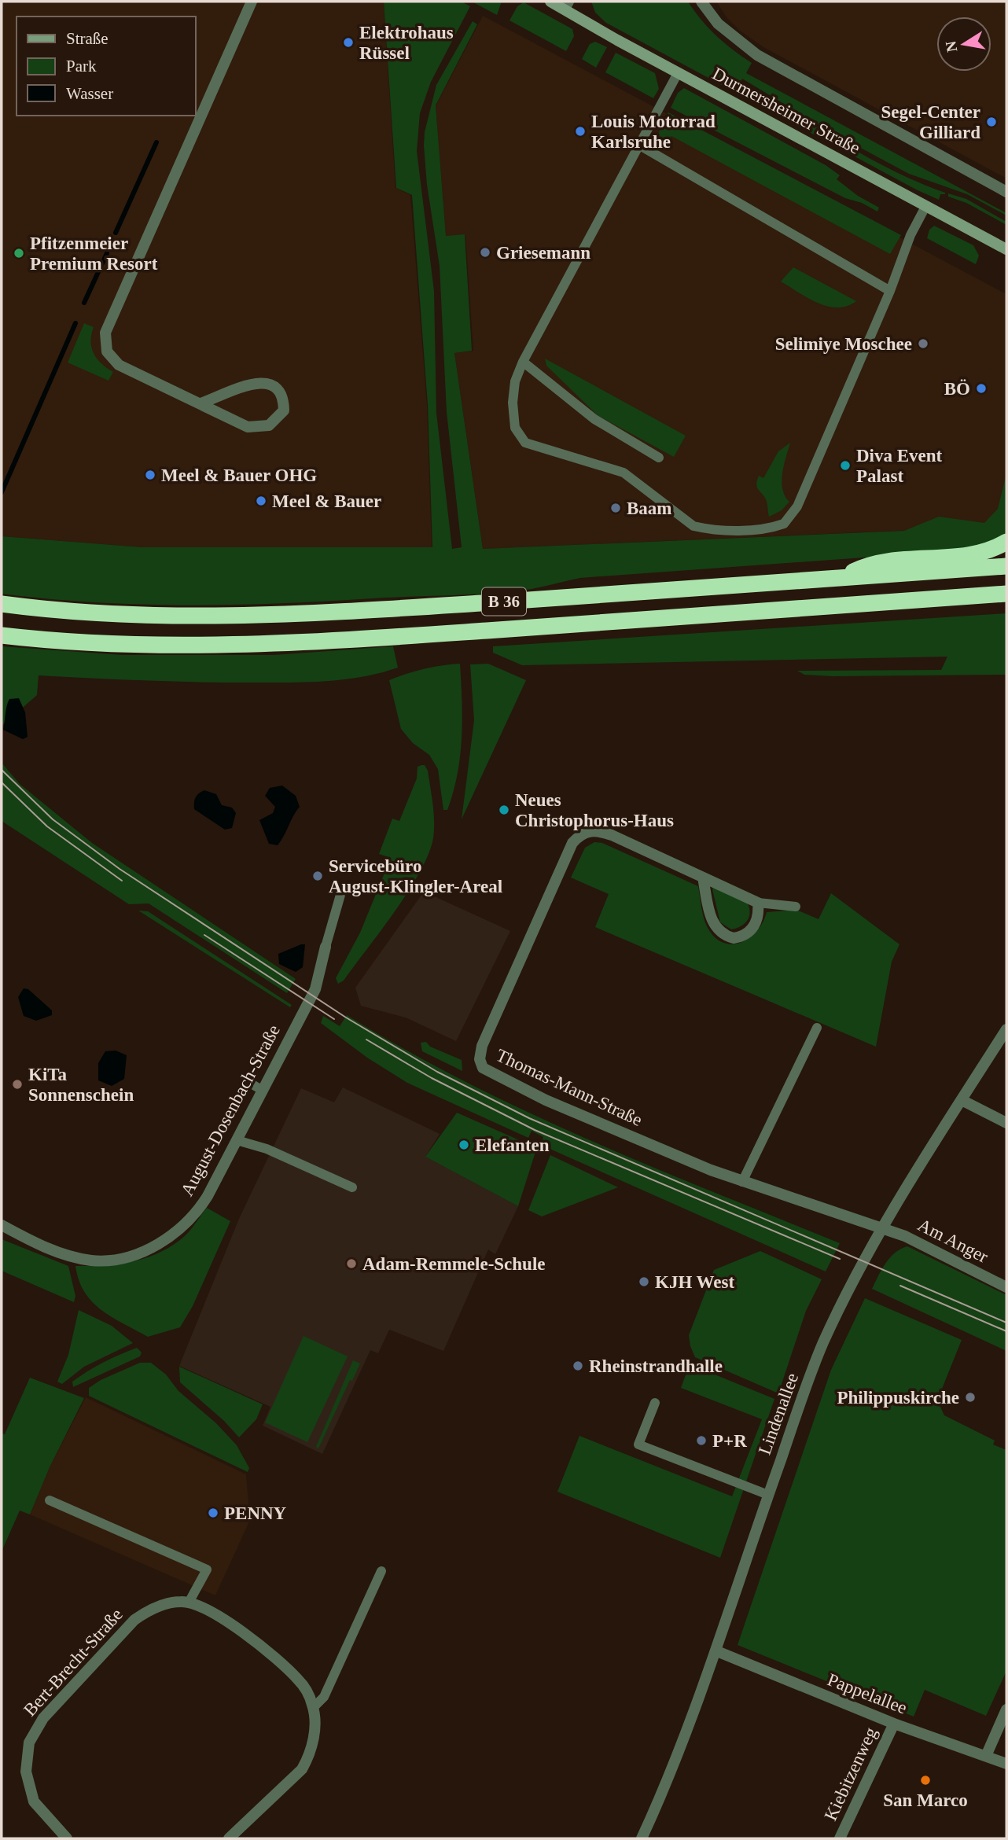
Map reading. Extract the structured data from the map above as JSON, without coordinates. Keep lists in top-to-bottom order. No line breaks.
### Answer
{"streets":{"highway":["B 36"],"street":["Durmersheimer Straße","Thomas-Mann-Straße","August-Dosenbach-Straße","Am Anger","Lindenallee","Bert-Brecht-Straße","Pappelallee","Kiebitzenweg"]},"crossings":[["Thomas-Mann-Straße","Am Anger"],["Thomas-Mann-Straße","Lindenallee"],["Am Anger","Lindenallee"],["Lindenallee","Pappelallee"],["Pappelallee","Kiebitzenweg"]],"places":["Elektrohaus Rüssel","Segel-Center Gilliard","Louis Motorrad Karlsruhe","Griesemann","Pfitzenmeier Premium Resort","Selimiye Moschee","BÖ","Diva Event Palast","Meel & Bauer OHG","Meel & Bauer","Baam","Neues Christophorus-Haus","Servicebüro August-Klingler-Areal","KiTa Sonnenschein","Elefanten","Adam-Remmele-Schule","KJH West","Rheinstrandhalle","Philippuskirche","P+R","PENNY","San Marco"],"legend":["Straße","Park","Wasser"],"north":"left"}
